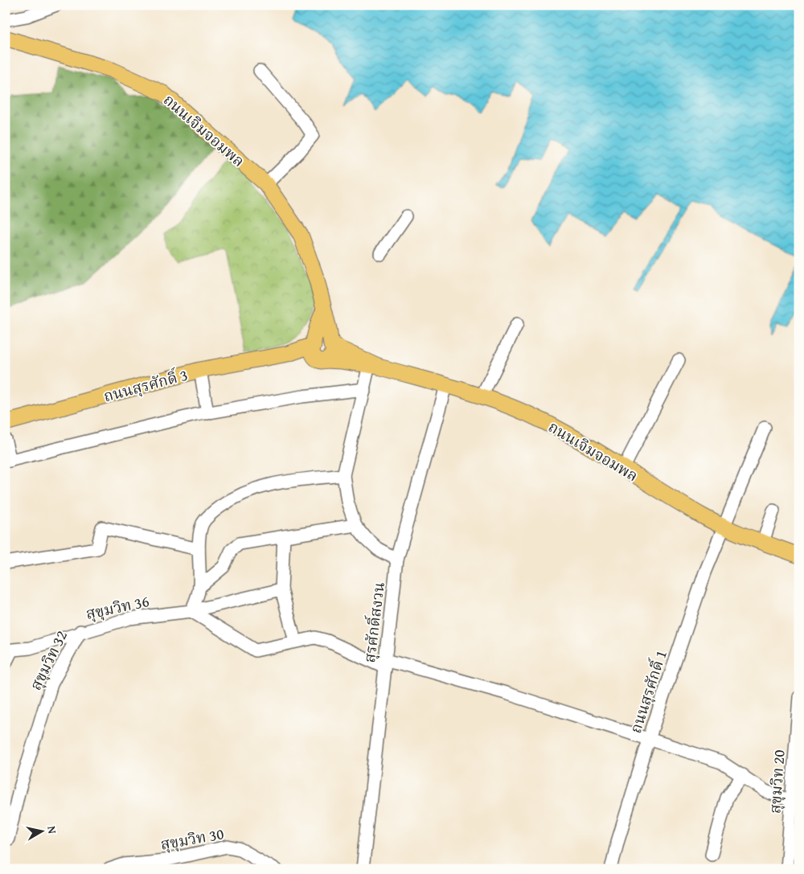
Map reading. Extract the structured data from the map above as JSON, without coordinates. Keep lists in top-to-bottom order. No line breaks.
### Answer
{"streets":{"main road":["ถนนเจิมจอมพล","ถนนสุรศักดิ์ 3"],"street":["สุขุมวิท 36","สุรศักดิ์สงวน","สุขุมวิท 32","ถนนสุรศักดิ์ 1","สุขุมวิท 20","สุขุมวิท 30"]},"crossings":[["ถนนเจิมจอมพล","ถนนสุรศักดิ์ 3"],["ถนนเจิมจอมพล","สุรศักดิ์สงวน"],["ถนนเจิมจอมพล","ถนนสุรศักดิ์ 1"],["สุขุมวิท 36","สุขุมวิท 32"]],"north":"right"}
